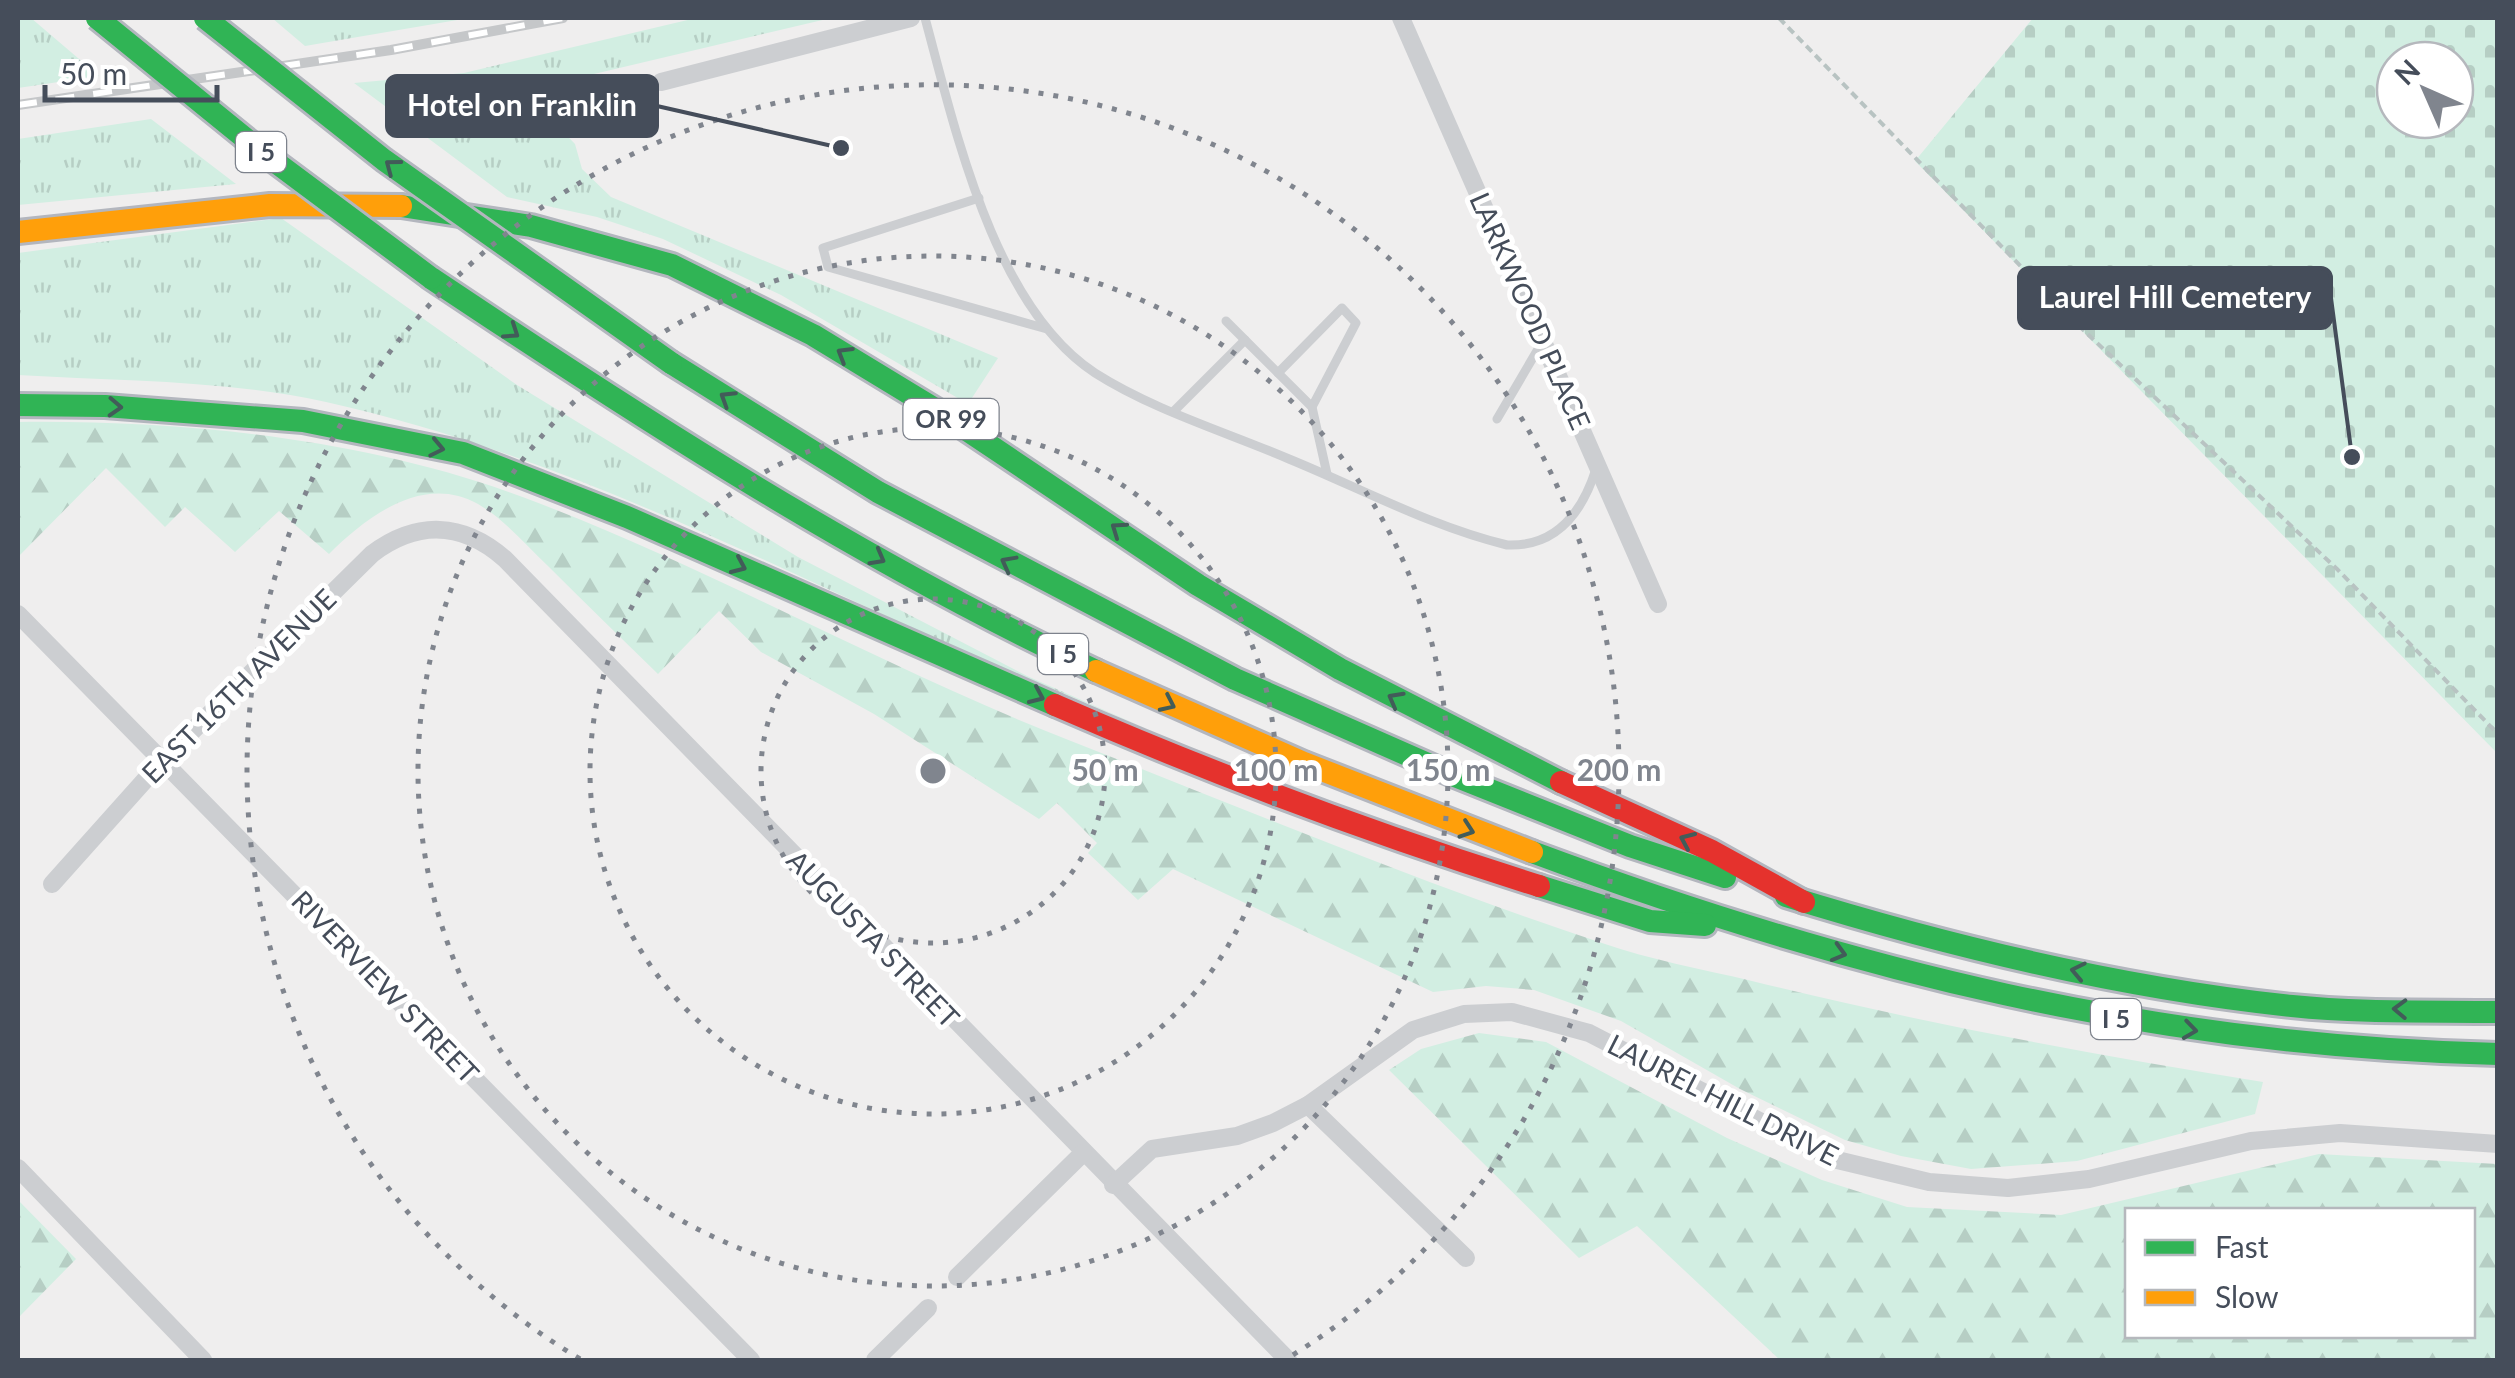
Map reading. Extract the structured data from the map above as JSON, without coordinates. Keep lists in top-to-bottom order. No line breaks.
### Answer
{"streets":{"highway":["I 5","OR 99"],"street":["LARKWOOD PLACE","EAST 16TH AVENUE","AUGUSTA STREET","RIVERVIEW STREET","LAUREL HILL DRIVE"]},"crossings":[["I 5","OR 99"],["EAST 16TH AVENUE","AUGUSTA STREET"],["EAST 16TH AVENUE","RIVERVIEW STREET"],["AUGUSTA STREET","LAUREL HILL DRIVE"]],"places":["Hotel on Franklin","Laurel Hill Cemetery"],"legend":["Fast","Slow"],"scale_bar":"50 m","north":"top left","rings":["50 m","100 m","150 m","200 m"]}
